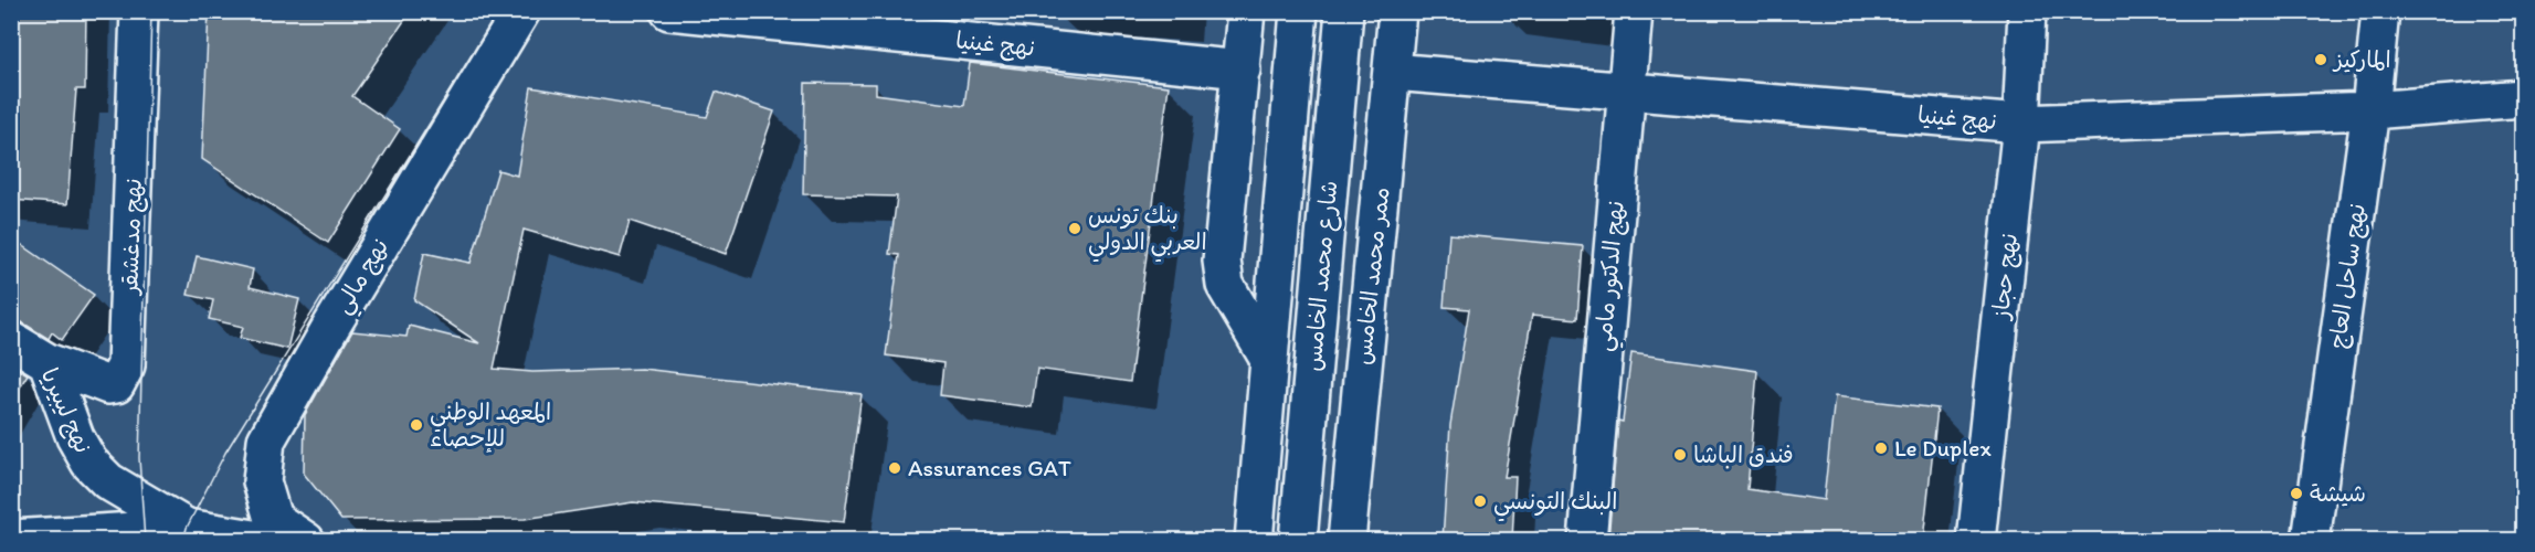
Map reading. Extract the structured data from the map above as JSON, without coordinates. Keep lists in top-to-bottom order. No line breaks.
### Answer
{"streets":{"street":["نهج غينيا","نهج مدغشقر","نهج مالي","شارع محمد الخامس","ممر محمد الخامس","نهج الدكتور مامي","نهج حجاز","نهج ساحل العاج","نهج ليبيريا"]},"crossings":[["نهج غينيا","ممر محمد الخامس"],["نهج غينيا","نهج الدكتور مامي"],["نهج غينيا","نهج حجاز"],["نهج غينيا","نهج ساحل العاج"],["نهج مدغشقر","نهج ليبيريا"]],"places":["الماركيز","بنك تونس العربي الدولي","المعهد الوطني للإحصاء","Le Duplex","فندق الباشا","Assurances GAT","شيشة","البنك التونسي"]}
